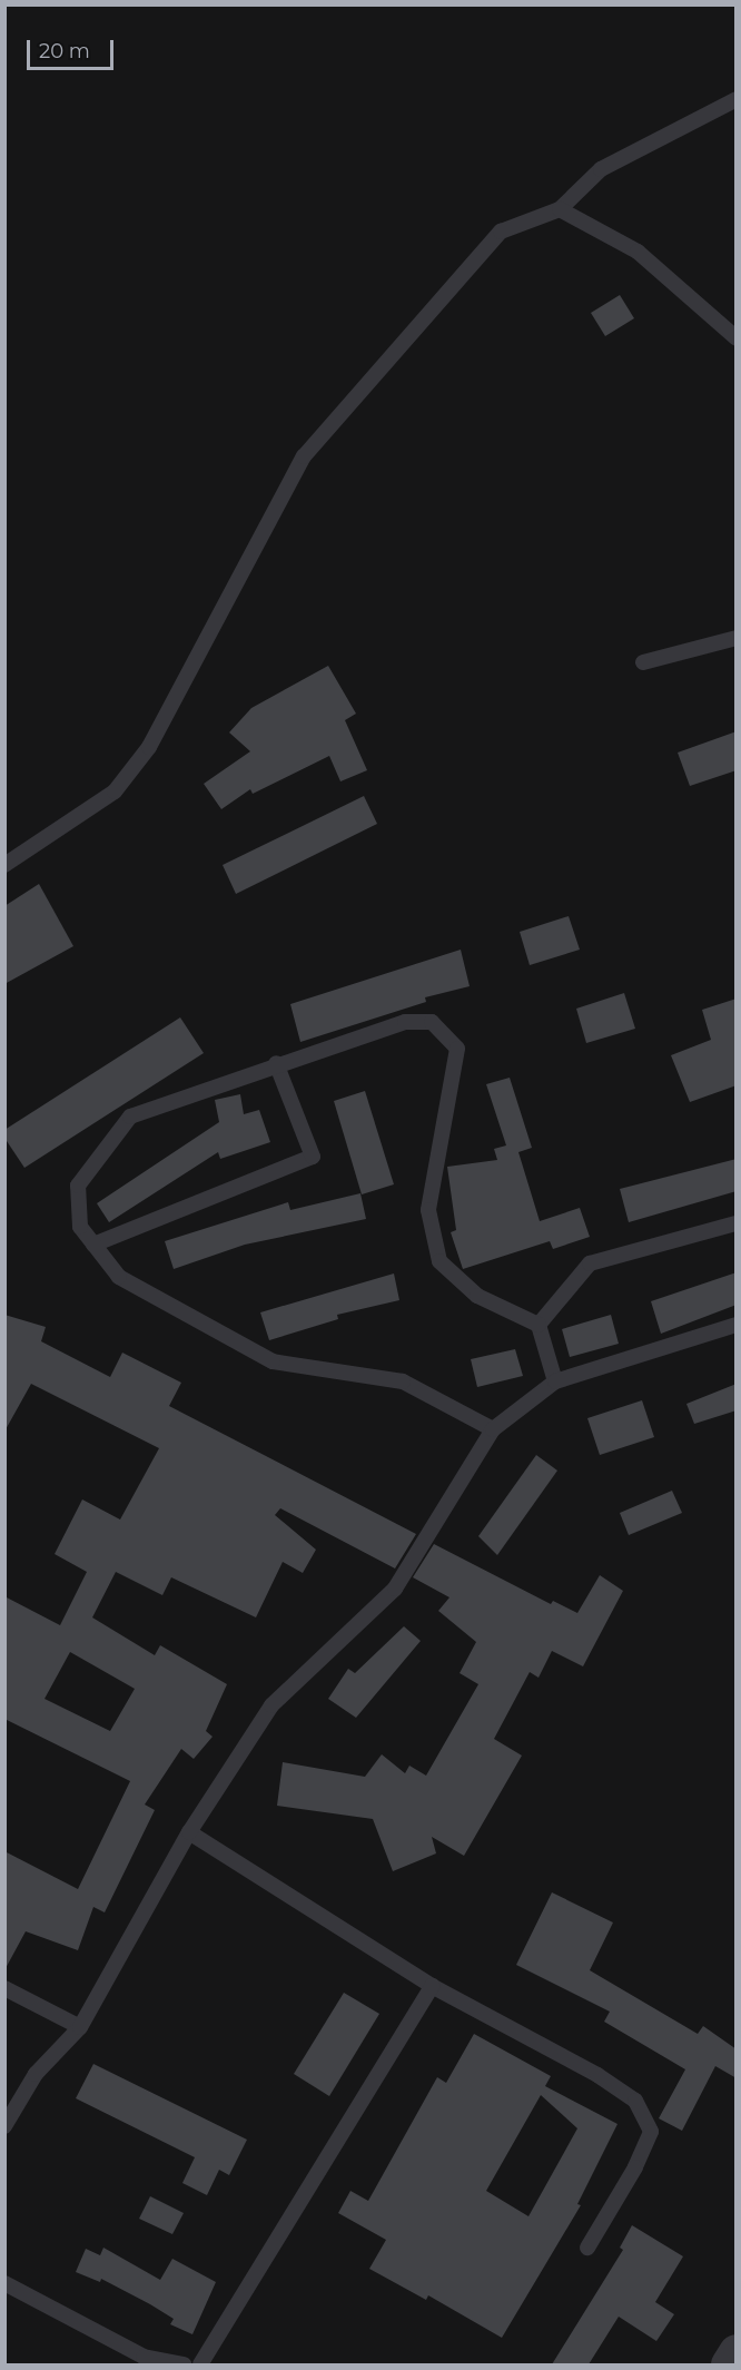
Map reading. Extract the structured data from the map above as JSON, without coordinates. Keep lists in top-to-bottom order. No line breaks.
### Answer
{"scale_bar":"20 m"}
